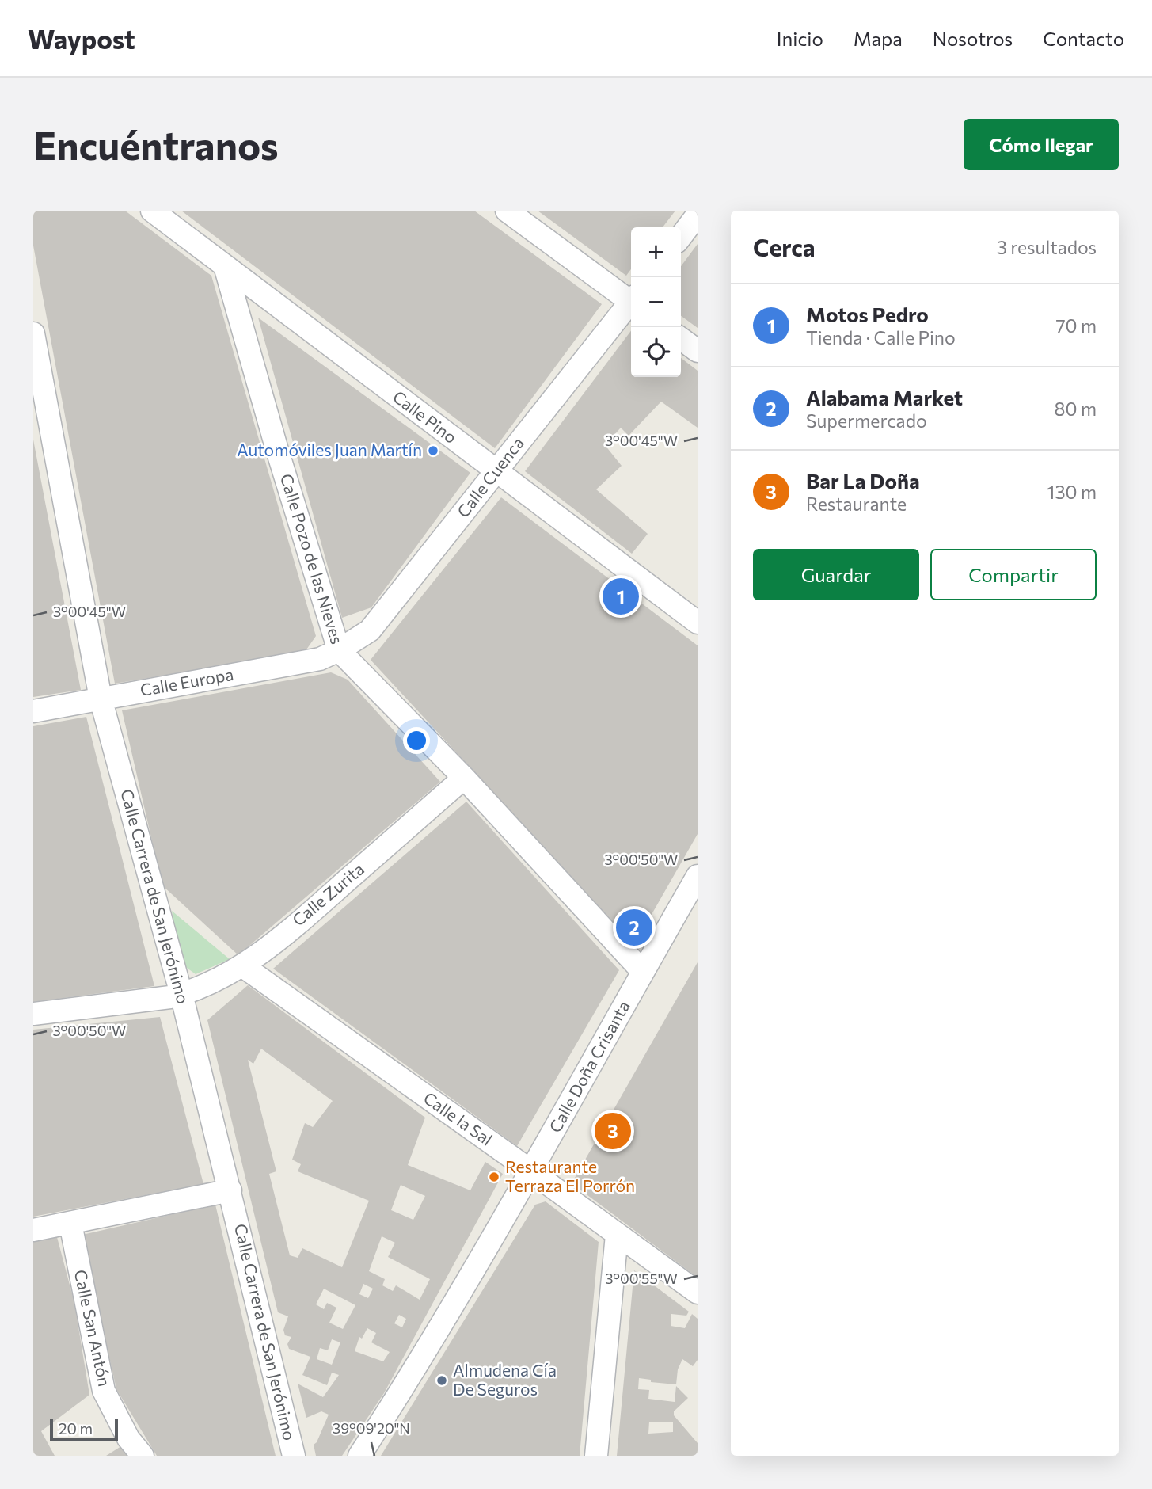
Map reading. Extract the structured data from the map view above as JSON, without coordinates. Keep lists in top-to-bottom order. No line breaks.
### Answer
{"streets":{"street":["Calle Pino","Calle Cuenca","Calle Pozo de las Nieves","Calle Europa","Calle Zurita","Calle Carrera de San Jerónimo","Calle Doña Crisanta","Calle la Sal","Calle San Antón"]},"crossings":[["Calle Pino","Calle Cuenca"],["Calle Pino","Calle Pozo de las Nieves"],["Calle Cuenca","Calle Pozo de las Nieves"],["Calle Cuenca","Calle Europa"],["Calle Pozo de las Nieves","Calle Europa"],["Calle Pozo de las Nieves","Calle Zurita"],["Calle Pozo de las Nieves","Calle Doña Crisanta"],["Calle Europa","Calle Carrera de San Jerónimo"],["Calle Zurita","Calle Carrera de San Jerónimo"],["Calle Zurita","Calle la Sal"],["Calle Doña Crisanta","Calle la Sal"]],"places":["Automóviles Juan Martín","Restaurante Terraza El Porrón","Almudena Cía De Seguros"],"scale_bar":"20 m","page":{"header":"Waypost","nav":["Inicio","Mapa","Nosotros","Contacto"],"buttons":["Cómo llegar",["Guardar","Compartir"]],"title":"Encuéntranos","heading":["Cerca","3 resultados"],"map_buttons":["+","−"],"list":[{"mark":"1","name":"Motos Pedro","note":"Tienda · Calle Pino","value":"70 m"},{"mark":"2","name":"Alabama Market","note":"Supermercado","value":"80 m"},{"mark":"3","name":"Bar La Doña","note":"Restaurante","value":"130 m"}],"pins":["1","2","3"],"scale":"20 m"},"coordinates":["3°00'45\"W","3°00'50\"W","3°00'55\"W","39°09'20\"N"]}
